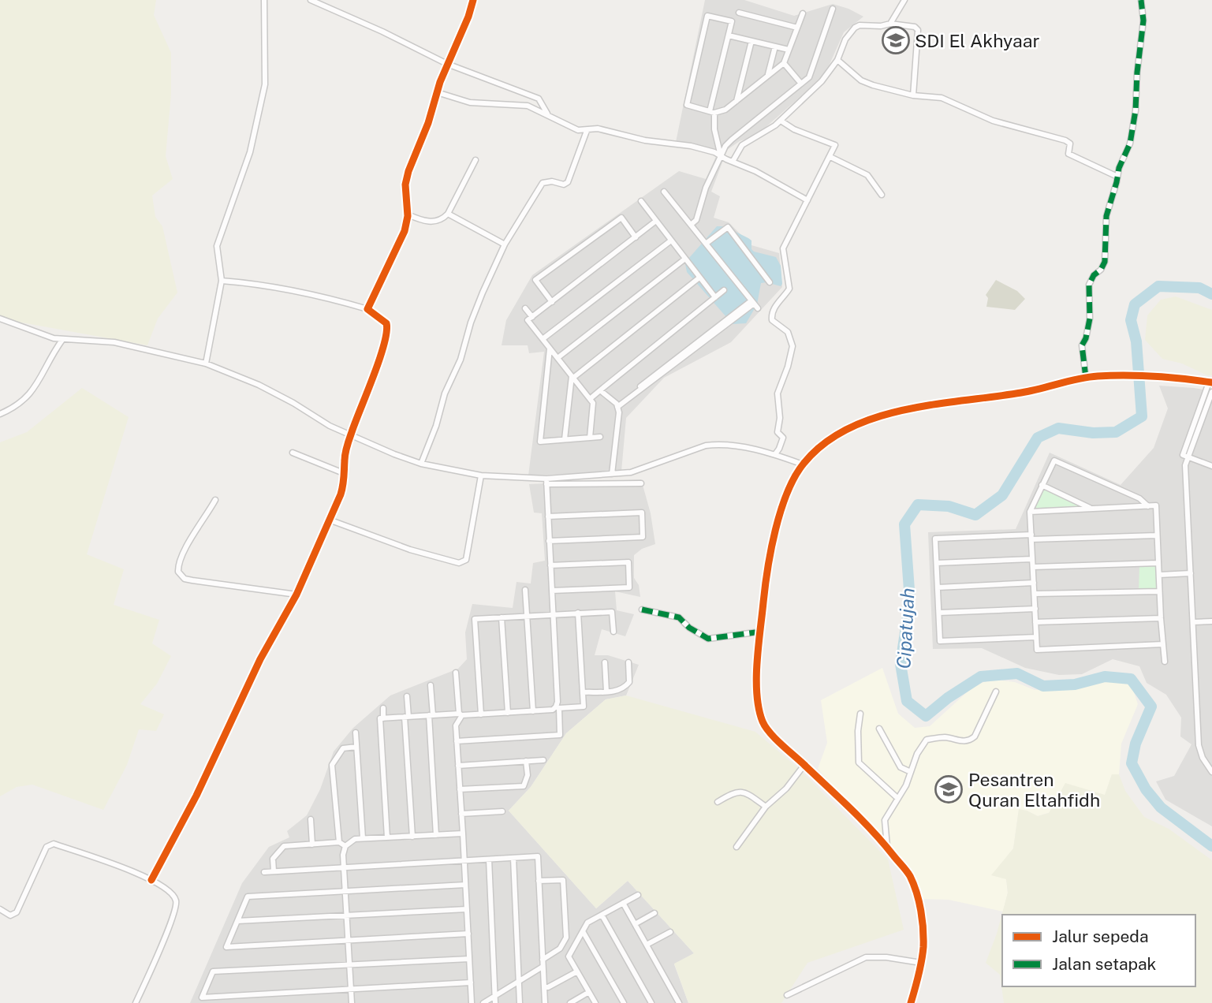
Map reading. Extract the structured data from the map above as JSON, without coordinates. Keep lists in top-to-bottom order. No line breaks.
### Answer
{"water":["Cipatujah"],"places":{"school or university":["SDI El Akhyaar","Pesantren Quran Eltahfidh"]},"legend":["Jalur sepeda","Jalan setapak"]}
